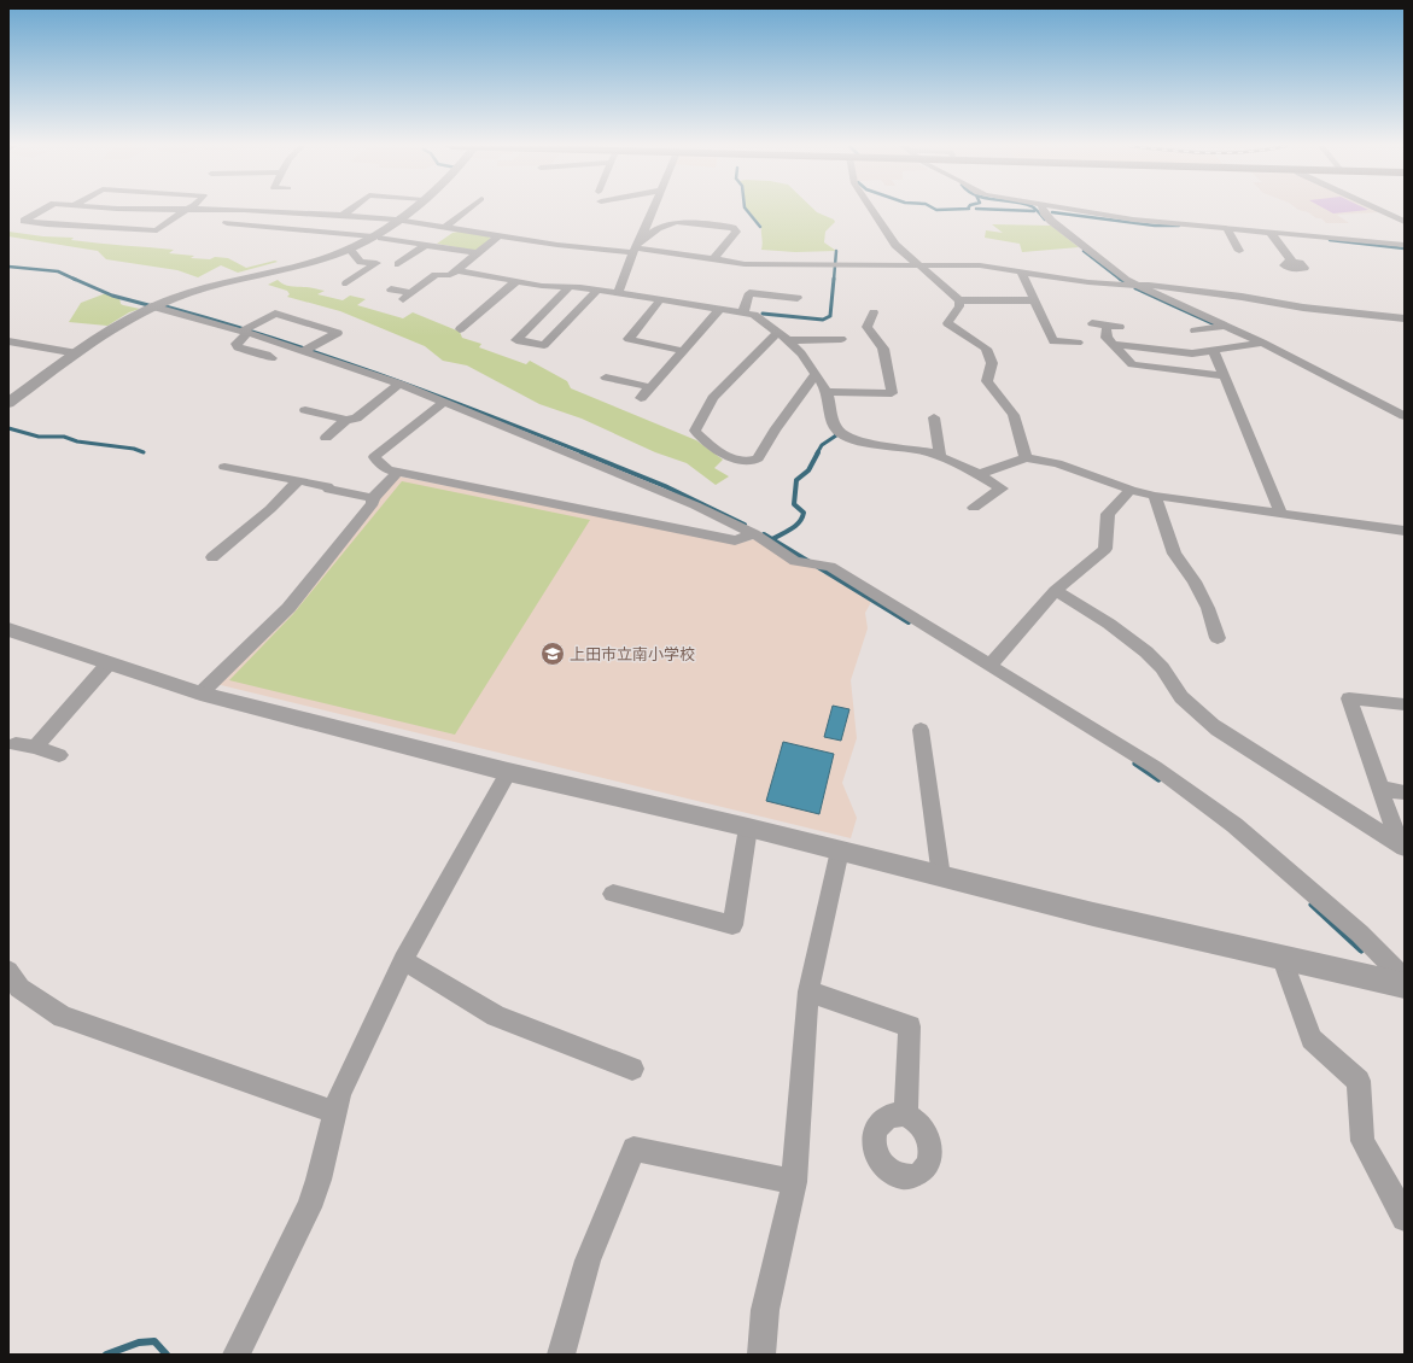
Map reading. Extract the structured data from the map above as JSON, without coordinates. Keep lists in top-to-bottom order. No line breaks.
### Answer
{"places":{"school or university":["上田市立南小学校"]}}
